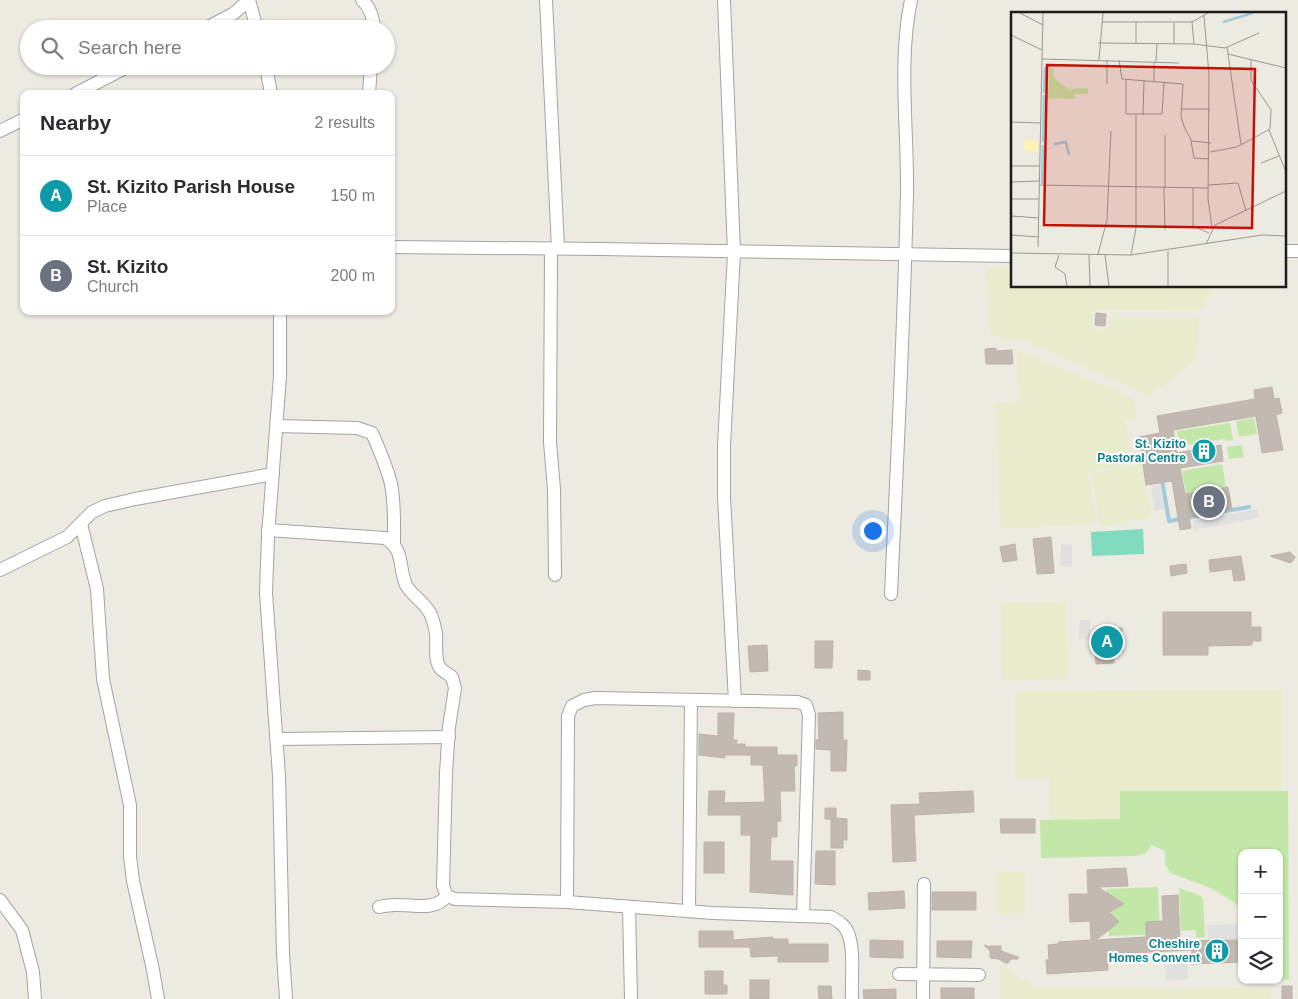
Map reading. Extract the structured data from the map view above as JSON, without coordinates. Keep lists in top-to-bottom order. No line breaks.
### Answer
{"places":{"building":["St. Kizito Pastoral Centre","Cheshire Homes Convent"]},"page":{"search":"Search here","heading":["Nearby","2 results"],"list":[{"mark":"A","name":"St. Kizito Parish House","note":"Place","value":"150 m"},{"mark":"B","name":"St. Kizito","note":"Church","value":"200 m"}],"pins":["B","A"],"map_buttons":["+","−"]}}
